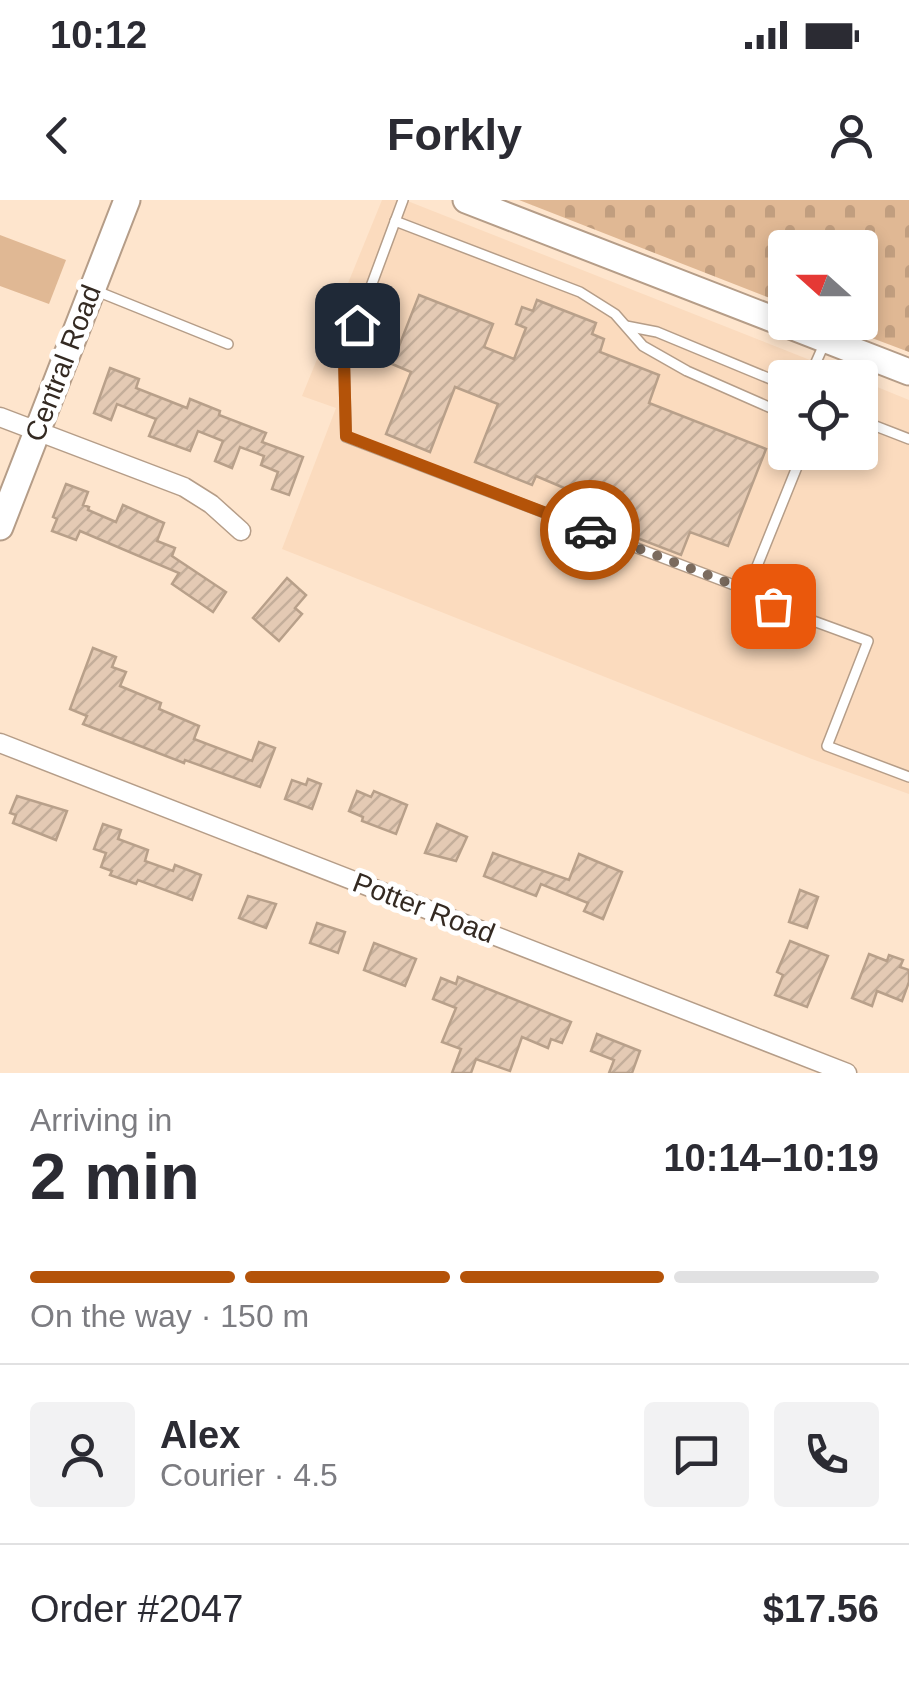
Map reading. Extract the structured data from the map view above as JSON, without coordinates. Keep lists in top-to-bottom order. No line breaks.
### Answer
{"streets":{"street":["Central Road","Potter Road"]},"north":"left","page":{"status":"10:12","header":"Forkly","heading":["2 min","Arriving in","10:14–10:19"],"panel":["Alex","Courier · 4.5","Order #2047","$17.56"],"bar":"On the way · 150 m"}}
